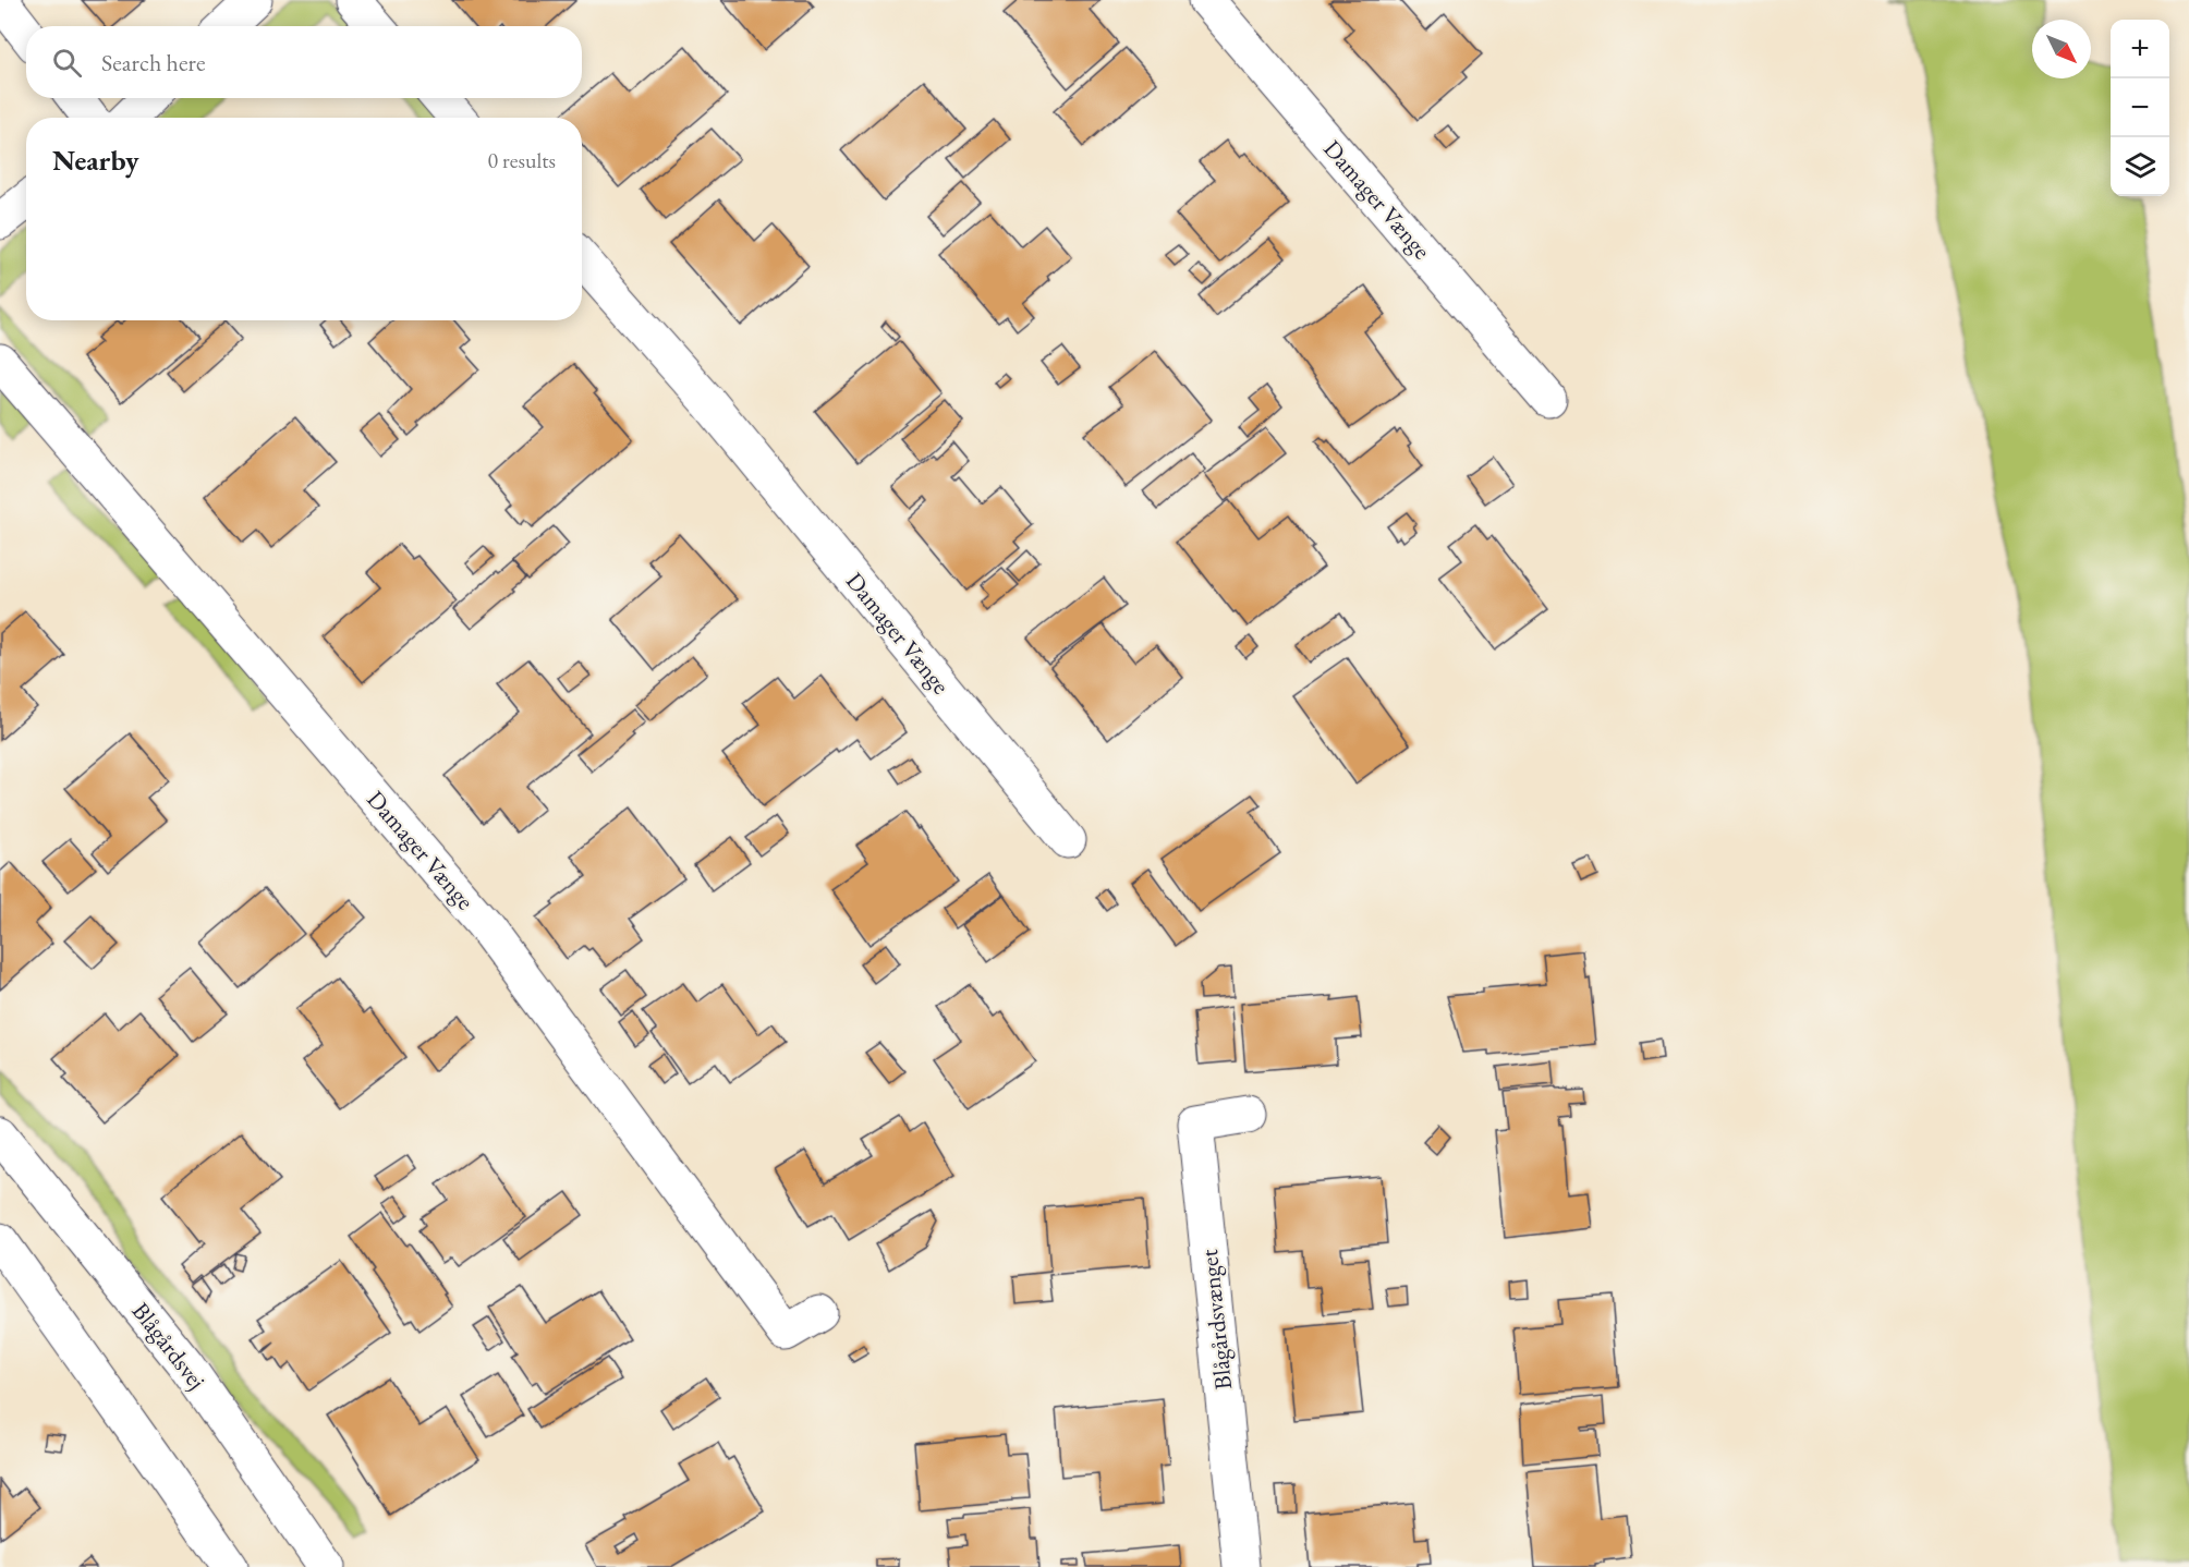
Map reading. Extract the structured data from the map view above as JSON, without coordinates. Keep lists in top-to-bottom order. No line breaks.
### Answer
{"streets":{"street":["Damager Vænge","Blågårdsvænget","Blågårdsvej"]},"north":"bottom right","page":{"map_buttons":["+","−"],"search":"Search here","heading":["Nearby","0 results"]}}
